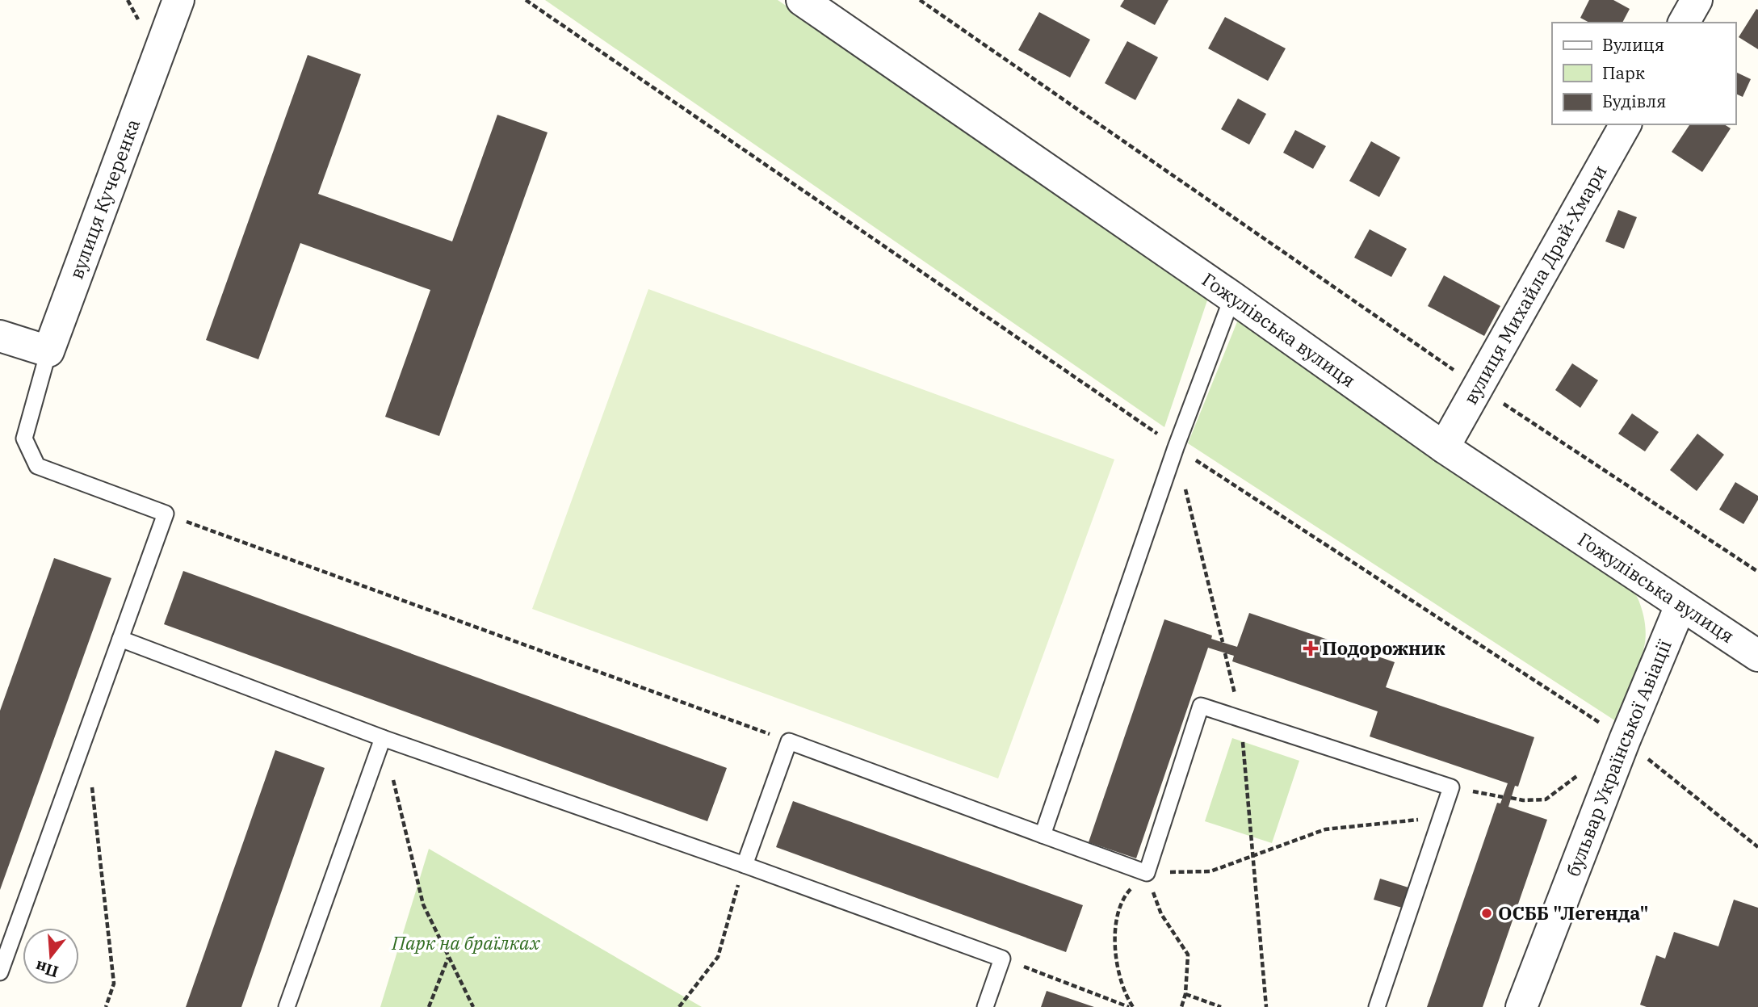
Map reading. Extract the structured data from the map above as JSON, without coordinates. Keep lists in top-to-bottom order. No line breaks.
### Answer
{"streets":{"street":["вулиця Кучеренка","вулиця Михайла Драй-Хмари","Гожулівська вулиця","бульвар Української Авіації"]},"crossings":[["вулиця Михайла Драй-Хмари","Гожулівська вулиця"],["Гожулівська вулиця","бульвар Української Авіації"]],"parks":["Парк на браїлках"],"places":{"health":["Подорожник"],"other":["ОСББ \"Легенда\""]},"legend":["Вулиця","Парк","Будівля"],"north":"bottom"}
